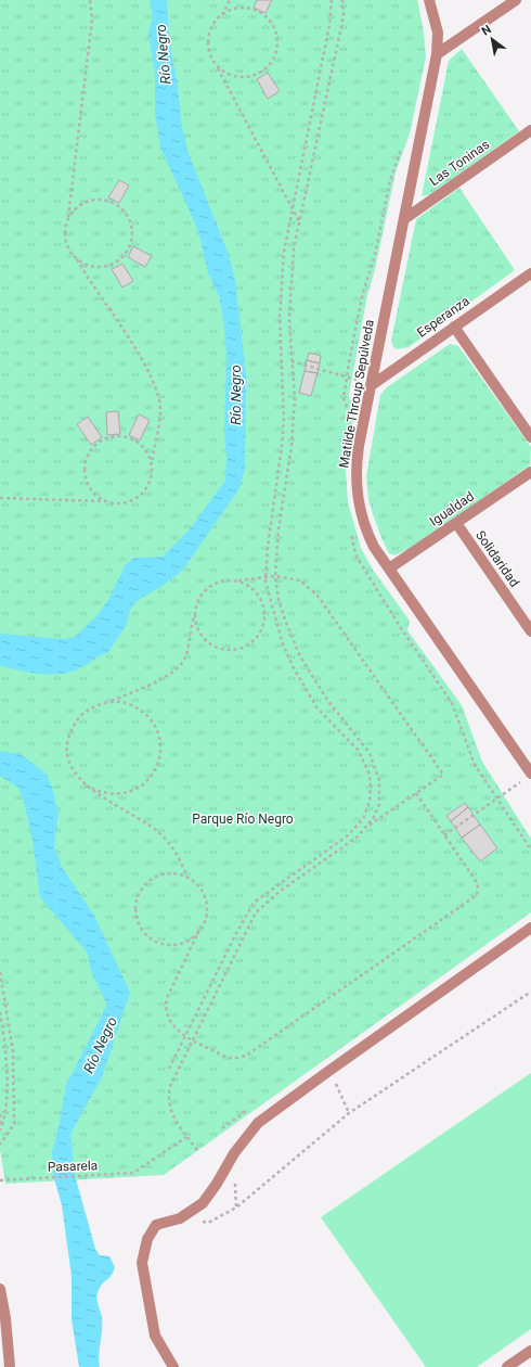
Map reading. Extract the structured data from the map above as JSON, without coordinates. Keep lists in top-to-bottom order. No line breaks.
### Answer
{"streets":{"street":["Las Toninas","Esperanza","Matilde Throup Sepúlveda","Igualdad","Solidaridad"],"path":["Pasarela"]},"crossings":[["Las Toninas","Matilde Throup Sepúlveda"],["Esperanza","Matilde Throup Sepúlveda"],["Matilde Throup Sepúlveda","Igualdad"],["Igualdad","Solidaridad"]],"water":["Río Negro"],"parks":["Parque Río Negro"],"north":"top left"}
